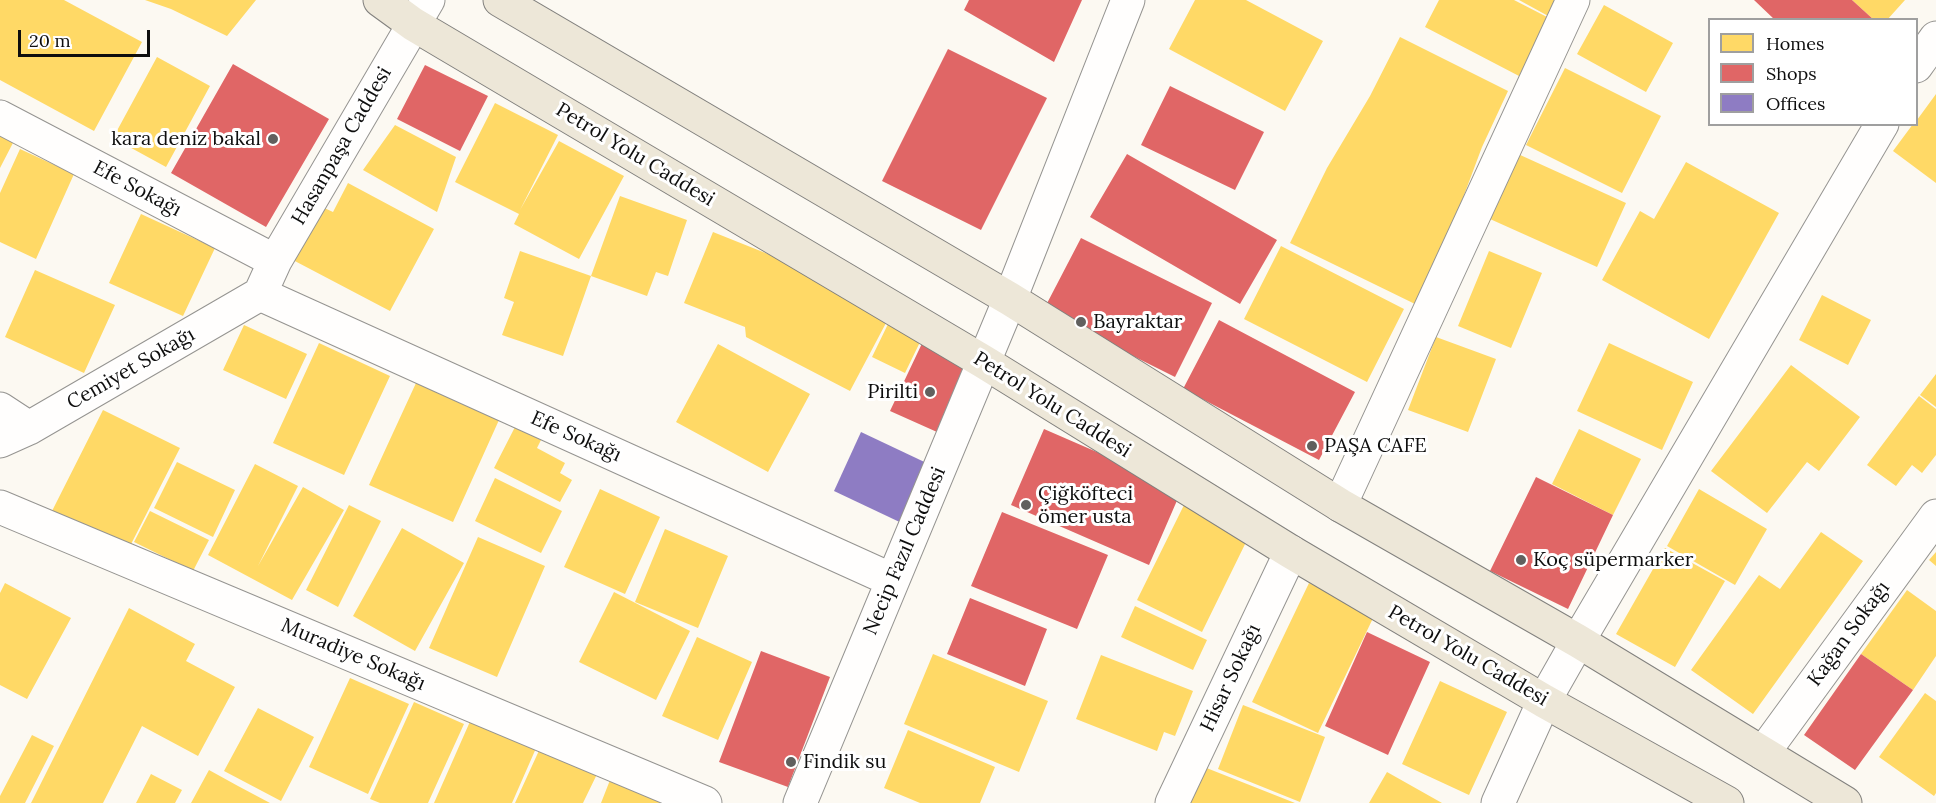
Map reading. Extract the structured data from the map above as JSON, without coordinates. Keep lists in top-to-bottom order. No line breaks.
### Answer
{"streets":{"main road":["Petrol Yolu Caddesi"],"street":["Hasanpaşa Caddesi","Efe Sokağı","Cemiyet Sokağı","Necip Fazıl Caddesi","Kağan Sokağı","Muradiye Sokağı","Hisar Sokağı"]},"crossings":[["Hasanpaşa Caddesi","Petrol Yolu Caddesi"],["Hasanpaşa Caddesi","Efe Sokağı"],["Hasanpaşa Caddesi","Cemiyet Sokağı"],["Petrol Yolu Caddesi","Necip Fazıl Caddesi"],["Petrol Yolu Caddesi","Hisar Sokağı"],["Efe Sokağı","Cemiyet Sokağı"],["Efe Sokağı","Necip Fazıl Caddesi"]],"places":["kara deniz bakal","Bayraktar","Pirilti","PAŞA CAFE","Çiğköfteci ömer usta","Koç süpermarker","Findik su"],"legend":["Homes","Shops","Offices"],"scale_bar":"20 m"}
